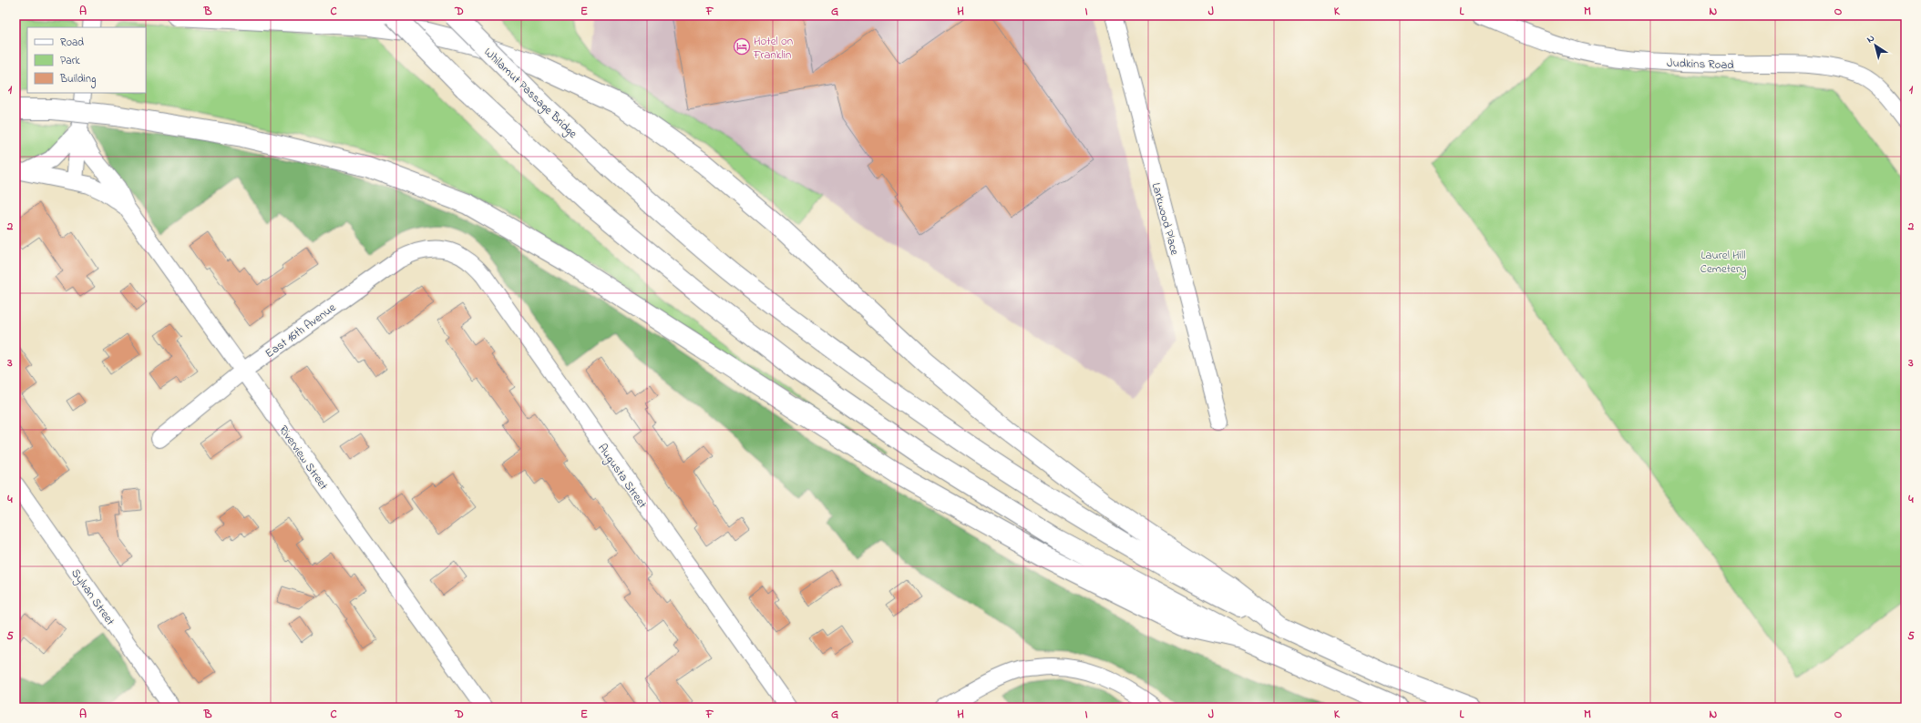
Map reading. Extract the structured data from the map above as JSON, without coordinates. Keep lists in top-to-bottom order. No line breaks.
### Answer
{"streets":{"highway":["Whilamut Passage Bridge"],"street":["Judkins Road","Larkwood Place","East 16th Avenue","Riverview Street","Augusta Street","Sylvan Street"]},"crossings":[["East 16th Avenue","Riverview Street"],["East 16th Avenue","Augusta Street"]],"parks":["Laurel Hill Cemetery"],"places":{"hotel":["Hotel on Franklin"]},"legend":["Road","Park","Building"],"north":"top left","grid":{"columns":["A","B","C","D","E","F","G","H","I","J","K","L","M","N","O"],"rows":["1","2","3","4","5"]}}
